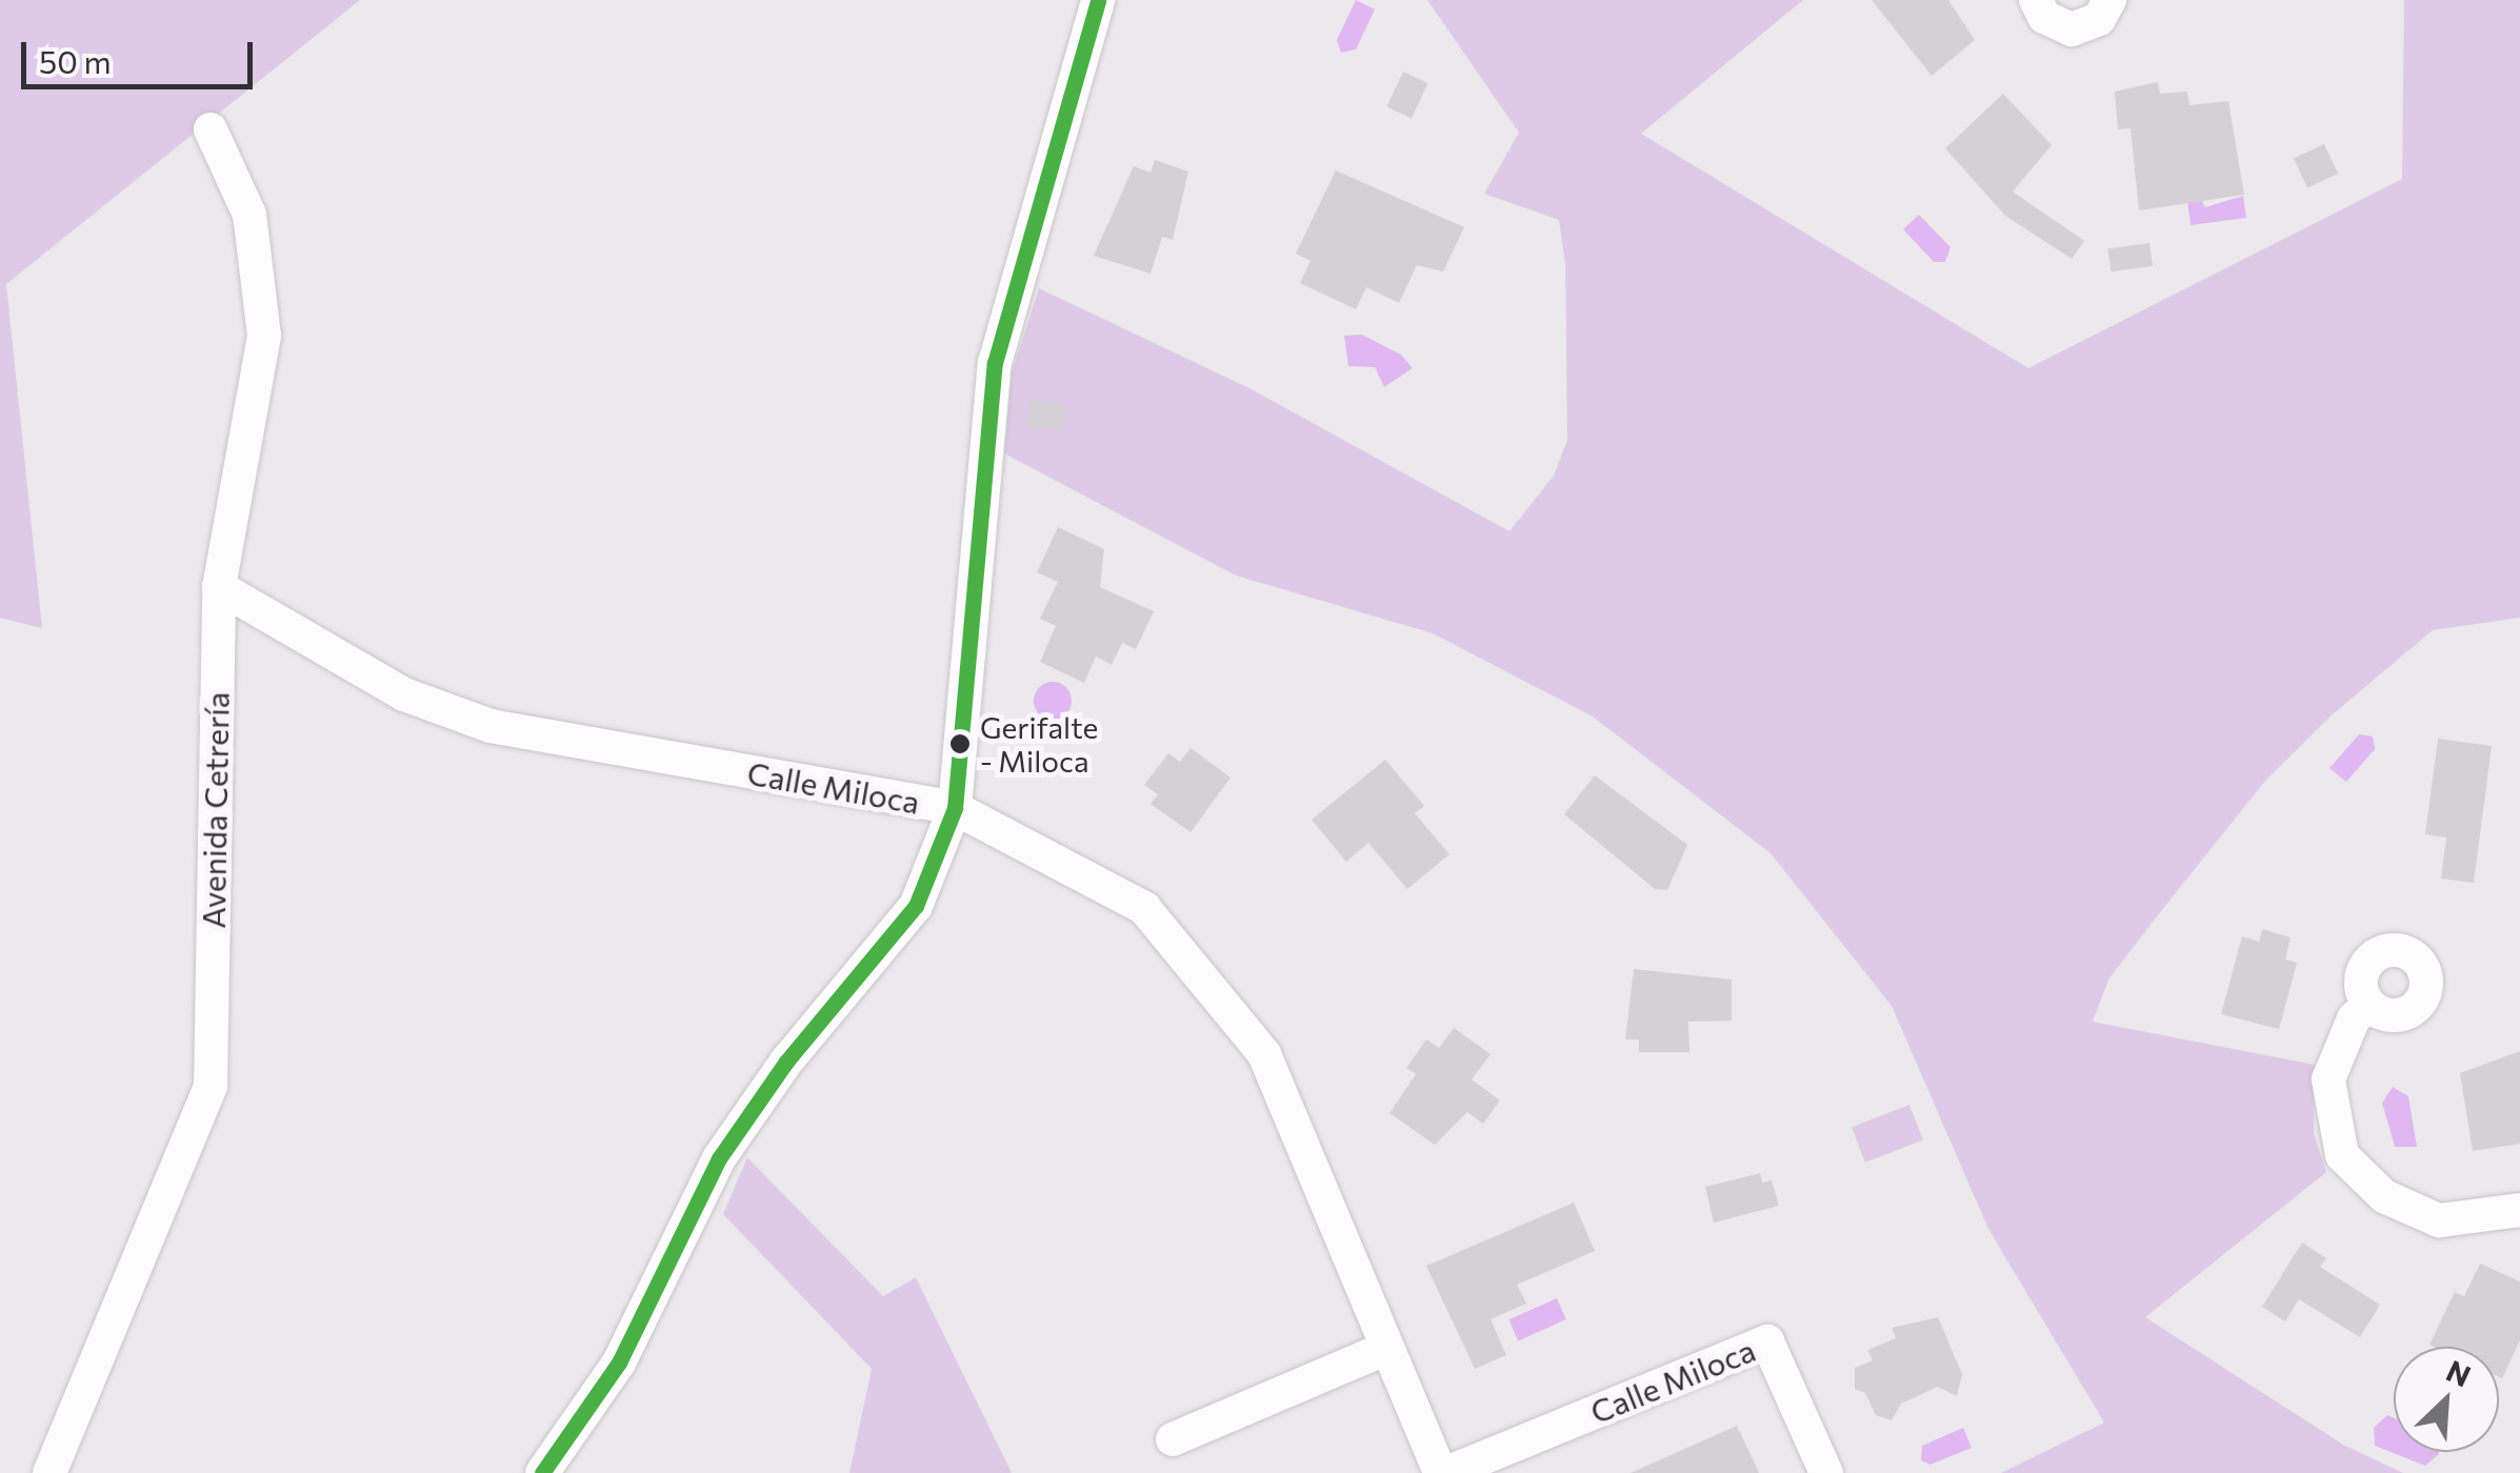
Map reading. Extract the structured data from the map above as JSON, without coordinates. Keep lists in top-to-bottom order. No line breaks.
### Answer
{"streets":{"street":["Calle Miloca","Avenida Cetrería"]},"crossings":[["Calle Miloca","Avenida Cetrería"]],"places":["Gerifalte - Miloca"],"scale_bar":"50 m","north":"top right"}
